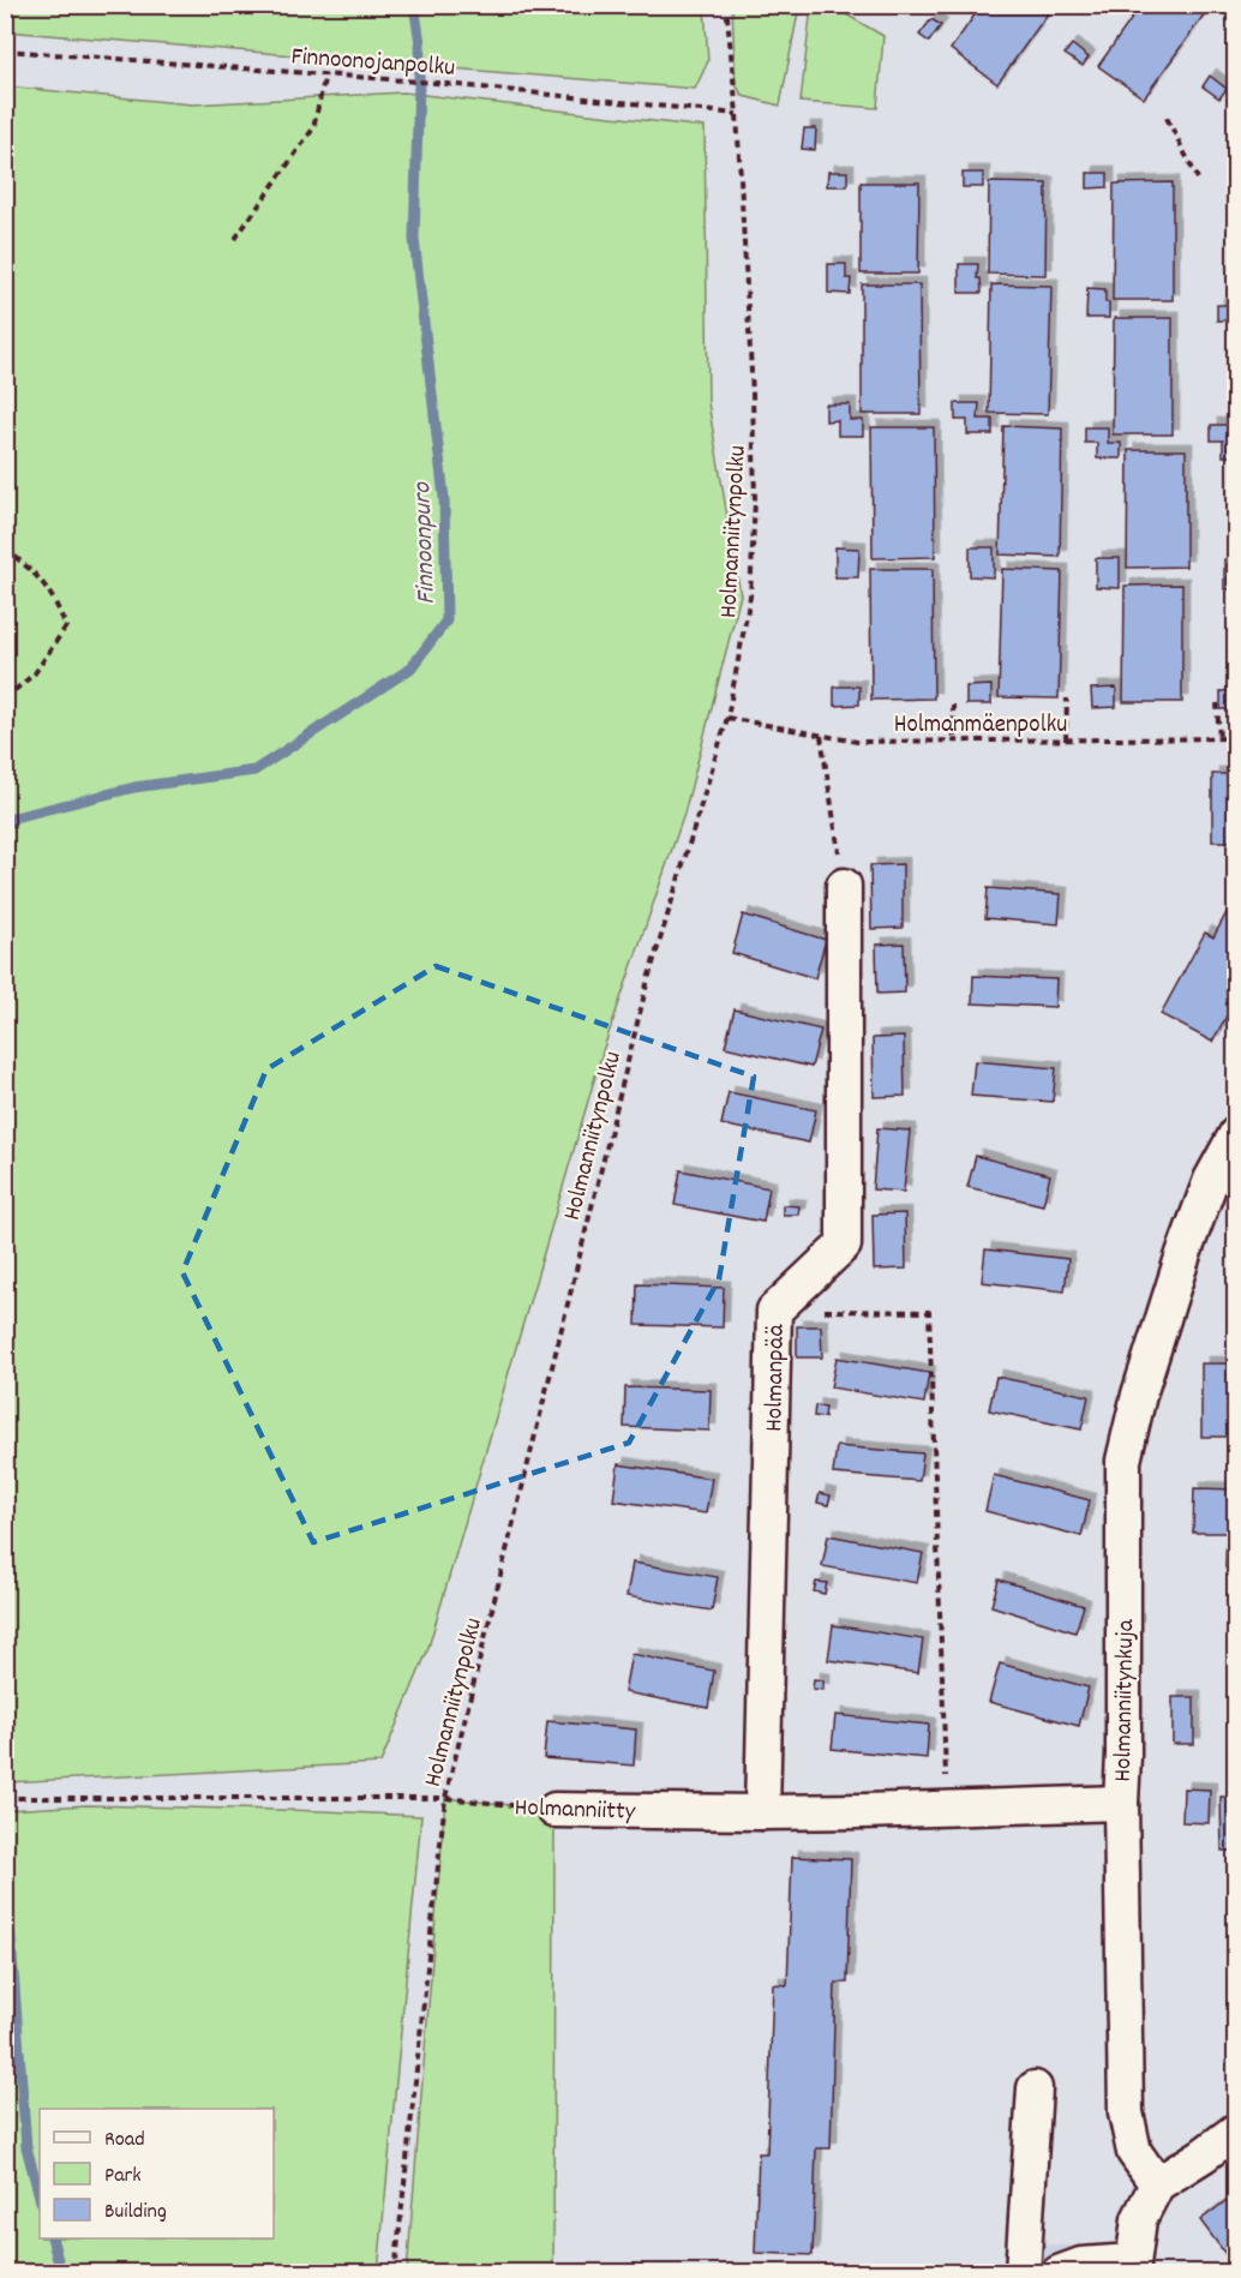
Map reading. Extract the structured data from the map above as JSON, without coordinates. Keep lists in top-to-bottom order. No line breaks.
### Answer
{"streets":{"street":["Holmanpää","Holmanniitynkuja","Holmanniitty"],"path":["Finnoonojanpolku","Holmanniitynpolku","Holmanmäenpolku"]},"crossings":[["Finnoonojanpolku","Holmanniitynpolku"],["Holmanniitynpolku","Holmanmäenpolku"],["Holmanniitynpolku","Holmanniitty"],["Holmanpää","Holmanniitty"],["Holmanniitynkuja","Holmanniitty"]],"water":["Finnoonpuro"],"legend":["Road","Park","Building"]}
